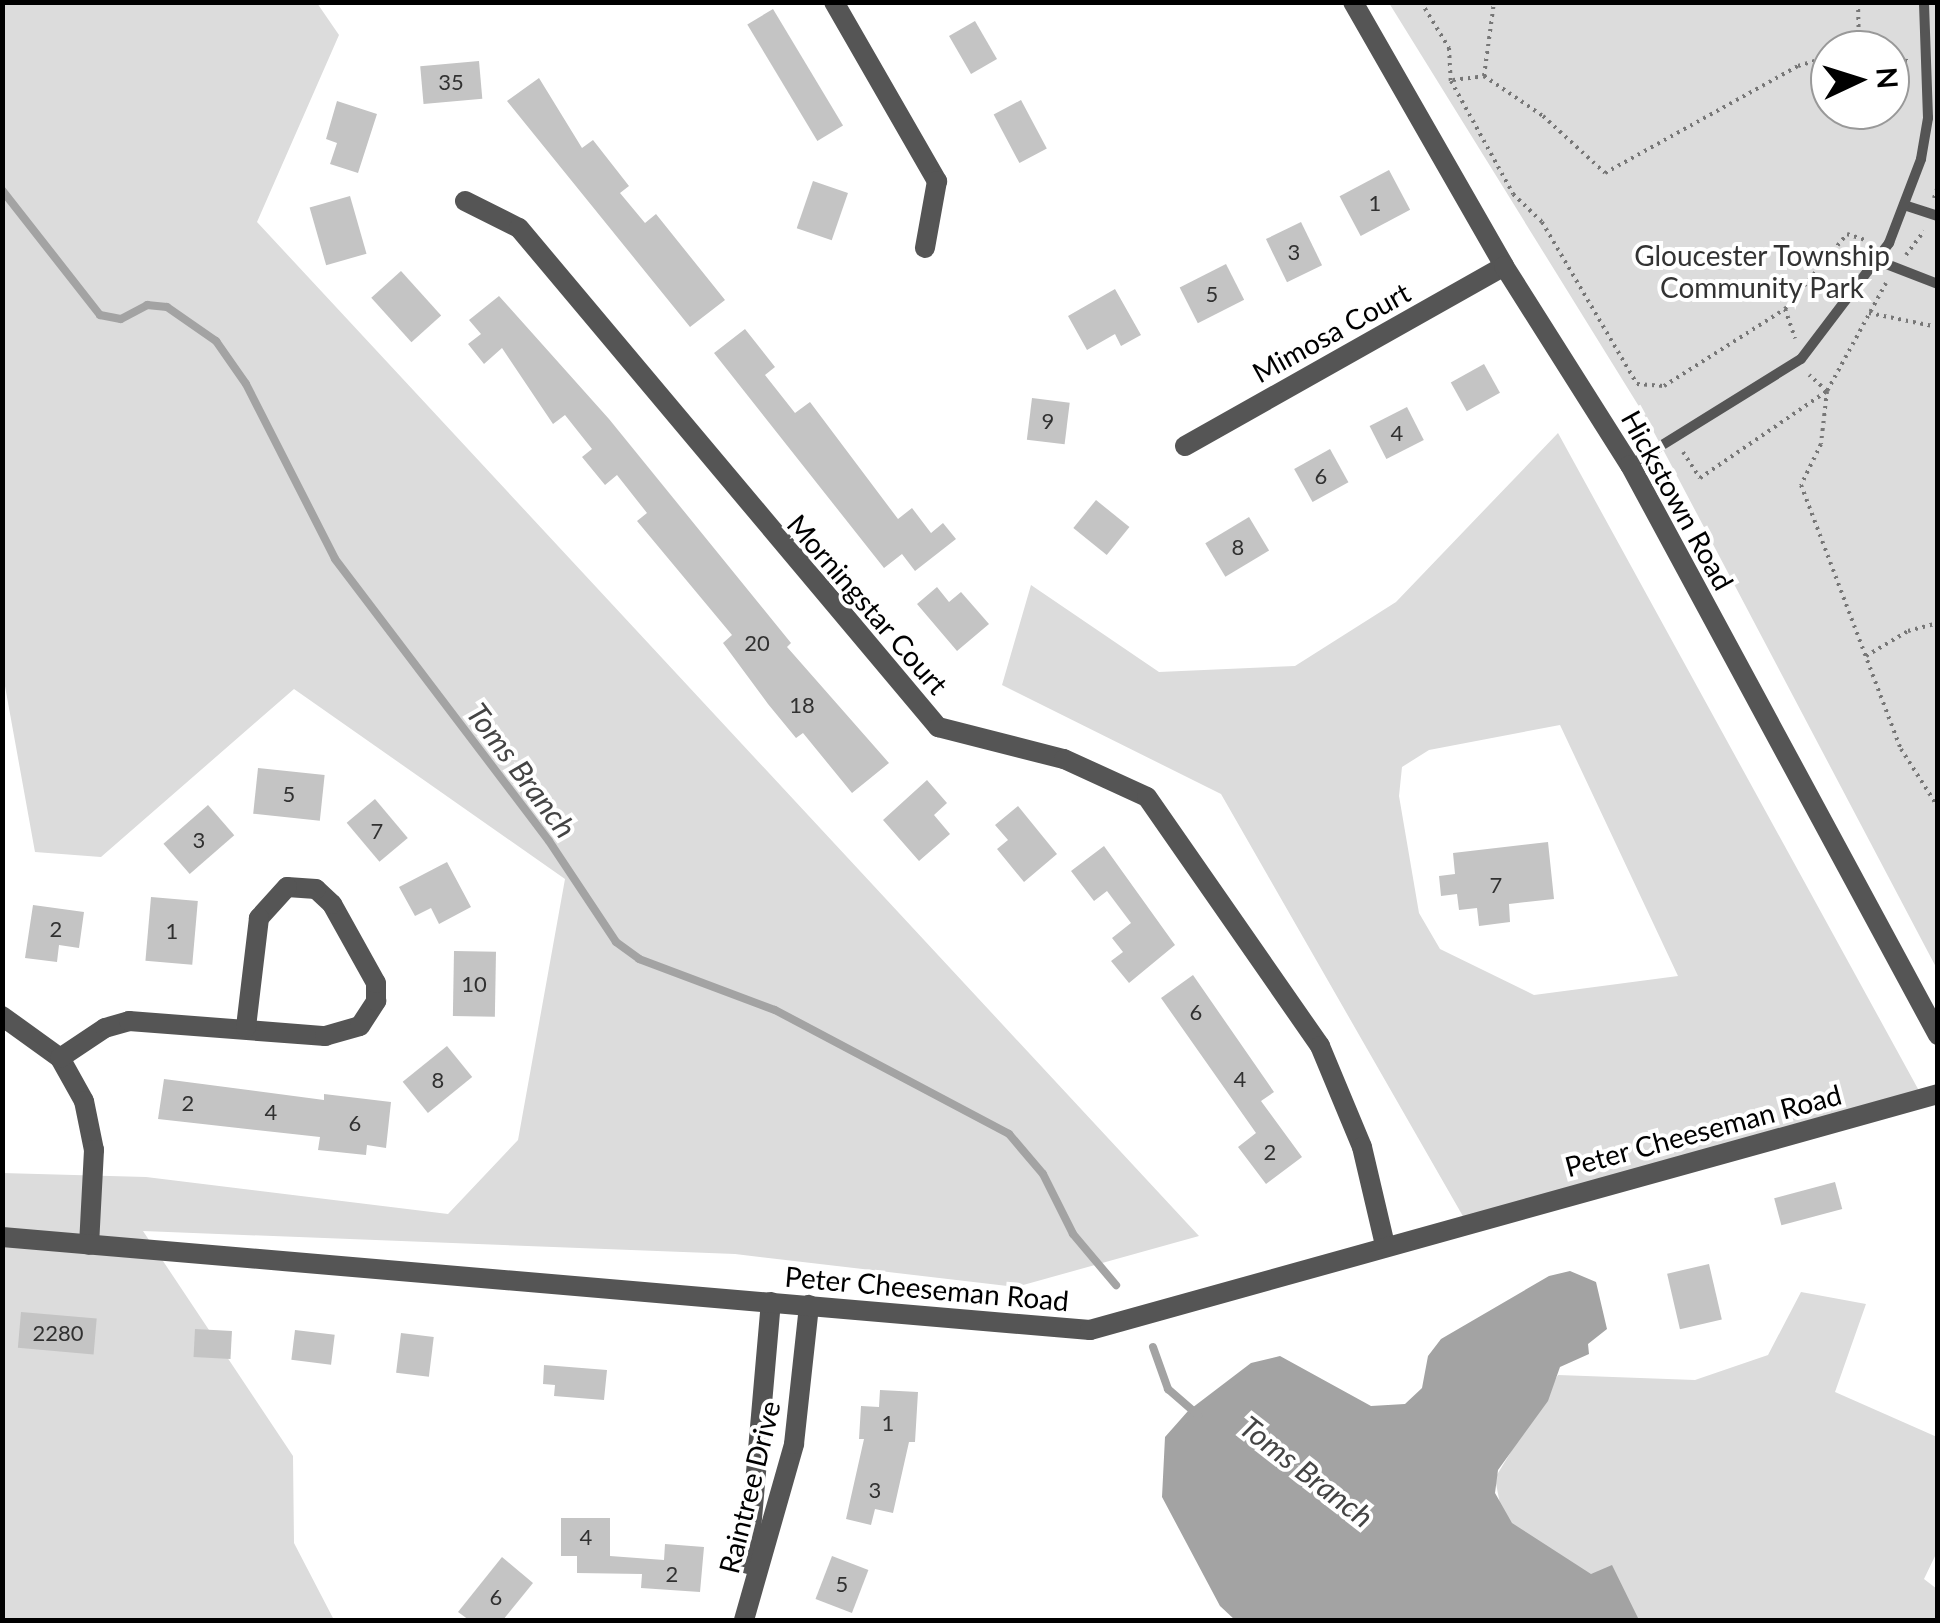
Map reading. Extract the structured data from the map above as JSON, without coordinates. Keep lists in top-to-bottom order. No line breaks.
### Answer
{"streets":{"street":["Mimosa Court","Hickstown Road","Morningstar Court","Peter Cheeseman Road","Raintree Drive"]},"crossings":[["Mimosa Court","Hickstown Road"],["Morningstar Court","Peter Cheeseman Road"],["Peter Cheeseman Road","Raintree Drive"]],"water":["Toms Branch"],"parks":["Gloucester Township Community Park"],"house_numbers":["35","1","3","5","9","4","6","8","20","18","5","7","3","7","2","1","10","6","4","8","2","4","6","2","2280","1","3","4","2","5","6"],"north":"right"}
